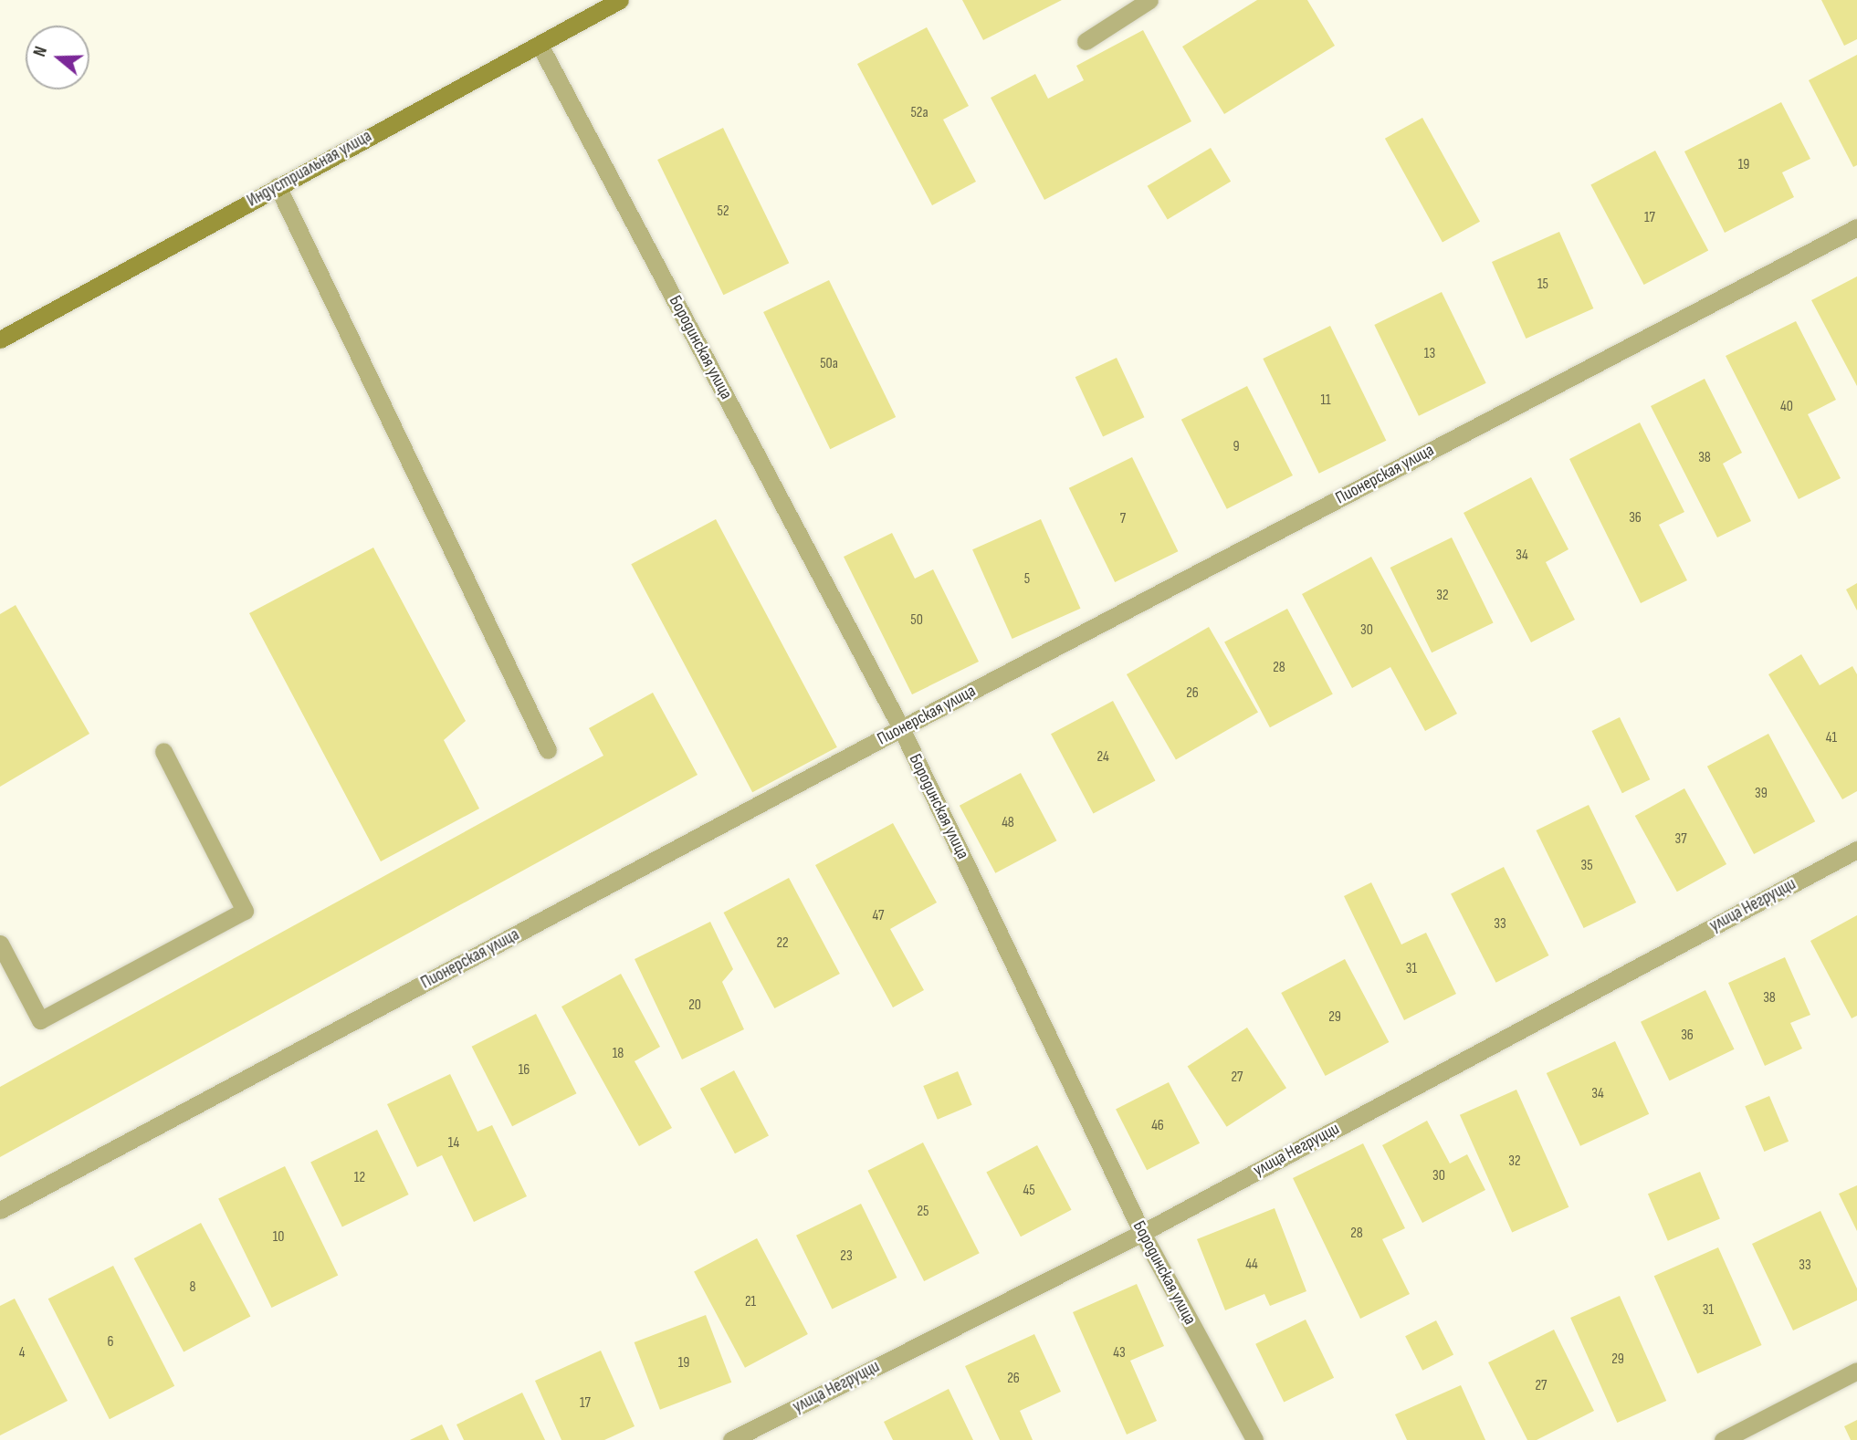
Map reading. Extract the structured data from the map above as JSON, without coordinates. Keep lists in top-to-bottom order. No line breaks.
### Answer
{"streets":{"main road":["Индустриальная улица"],"street":["Бородинская улица","Пионерская улица","улица Негруцци"]},"crossings":[["Индустриальная улица","Бородинская улица"],["Бородинская улица","Пионерская улица"],["Бородинская улица","улица Негруцци"]],"house_numbers":["52а","19","52","17","15","13","50а","11","40","9","38","36","7","34","5","32","50","30","28","26","41","24","39","48","37","35","47","33","22","31","38","20","29","36","18","16","27","34","46","14","32","30","12","45","25","28","10","23","44","33","8","21","31","6","4","43","29","19","26","27","17"],"north":"left"}
